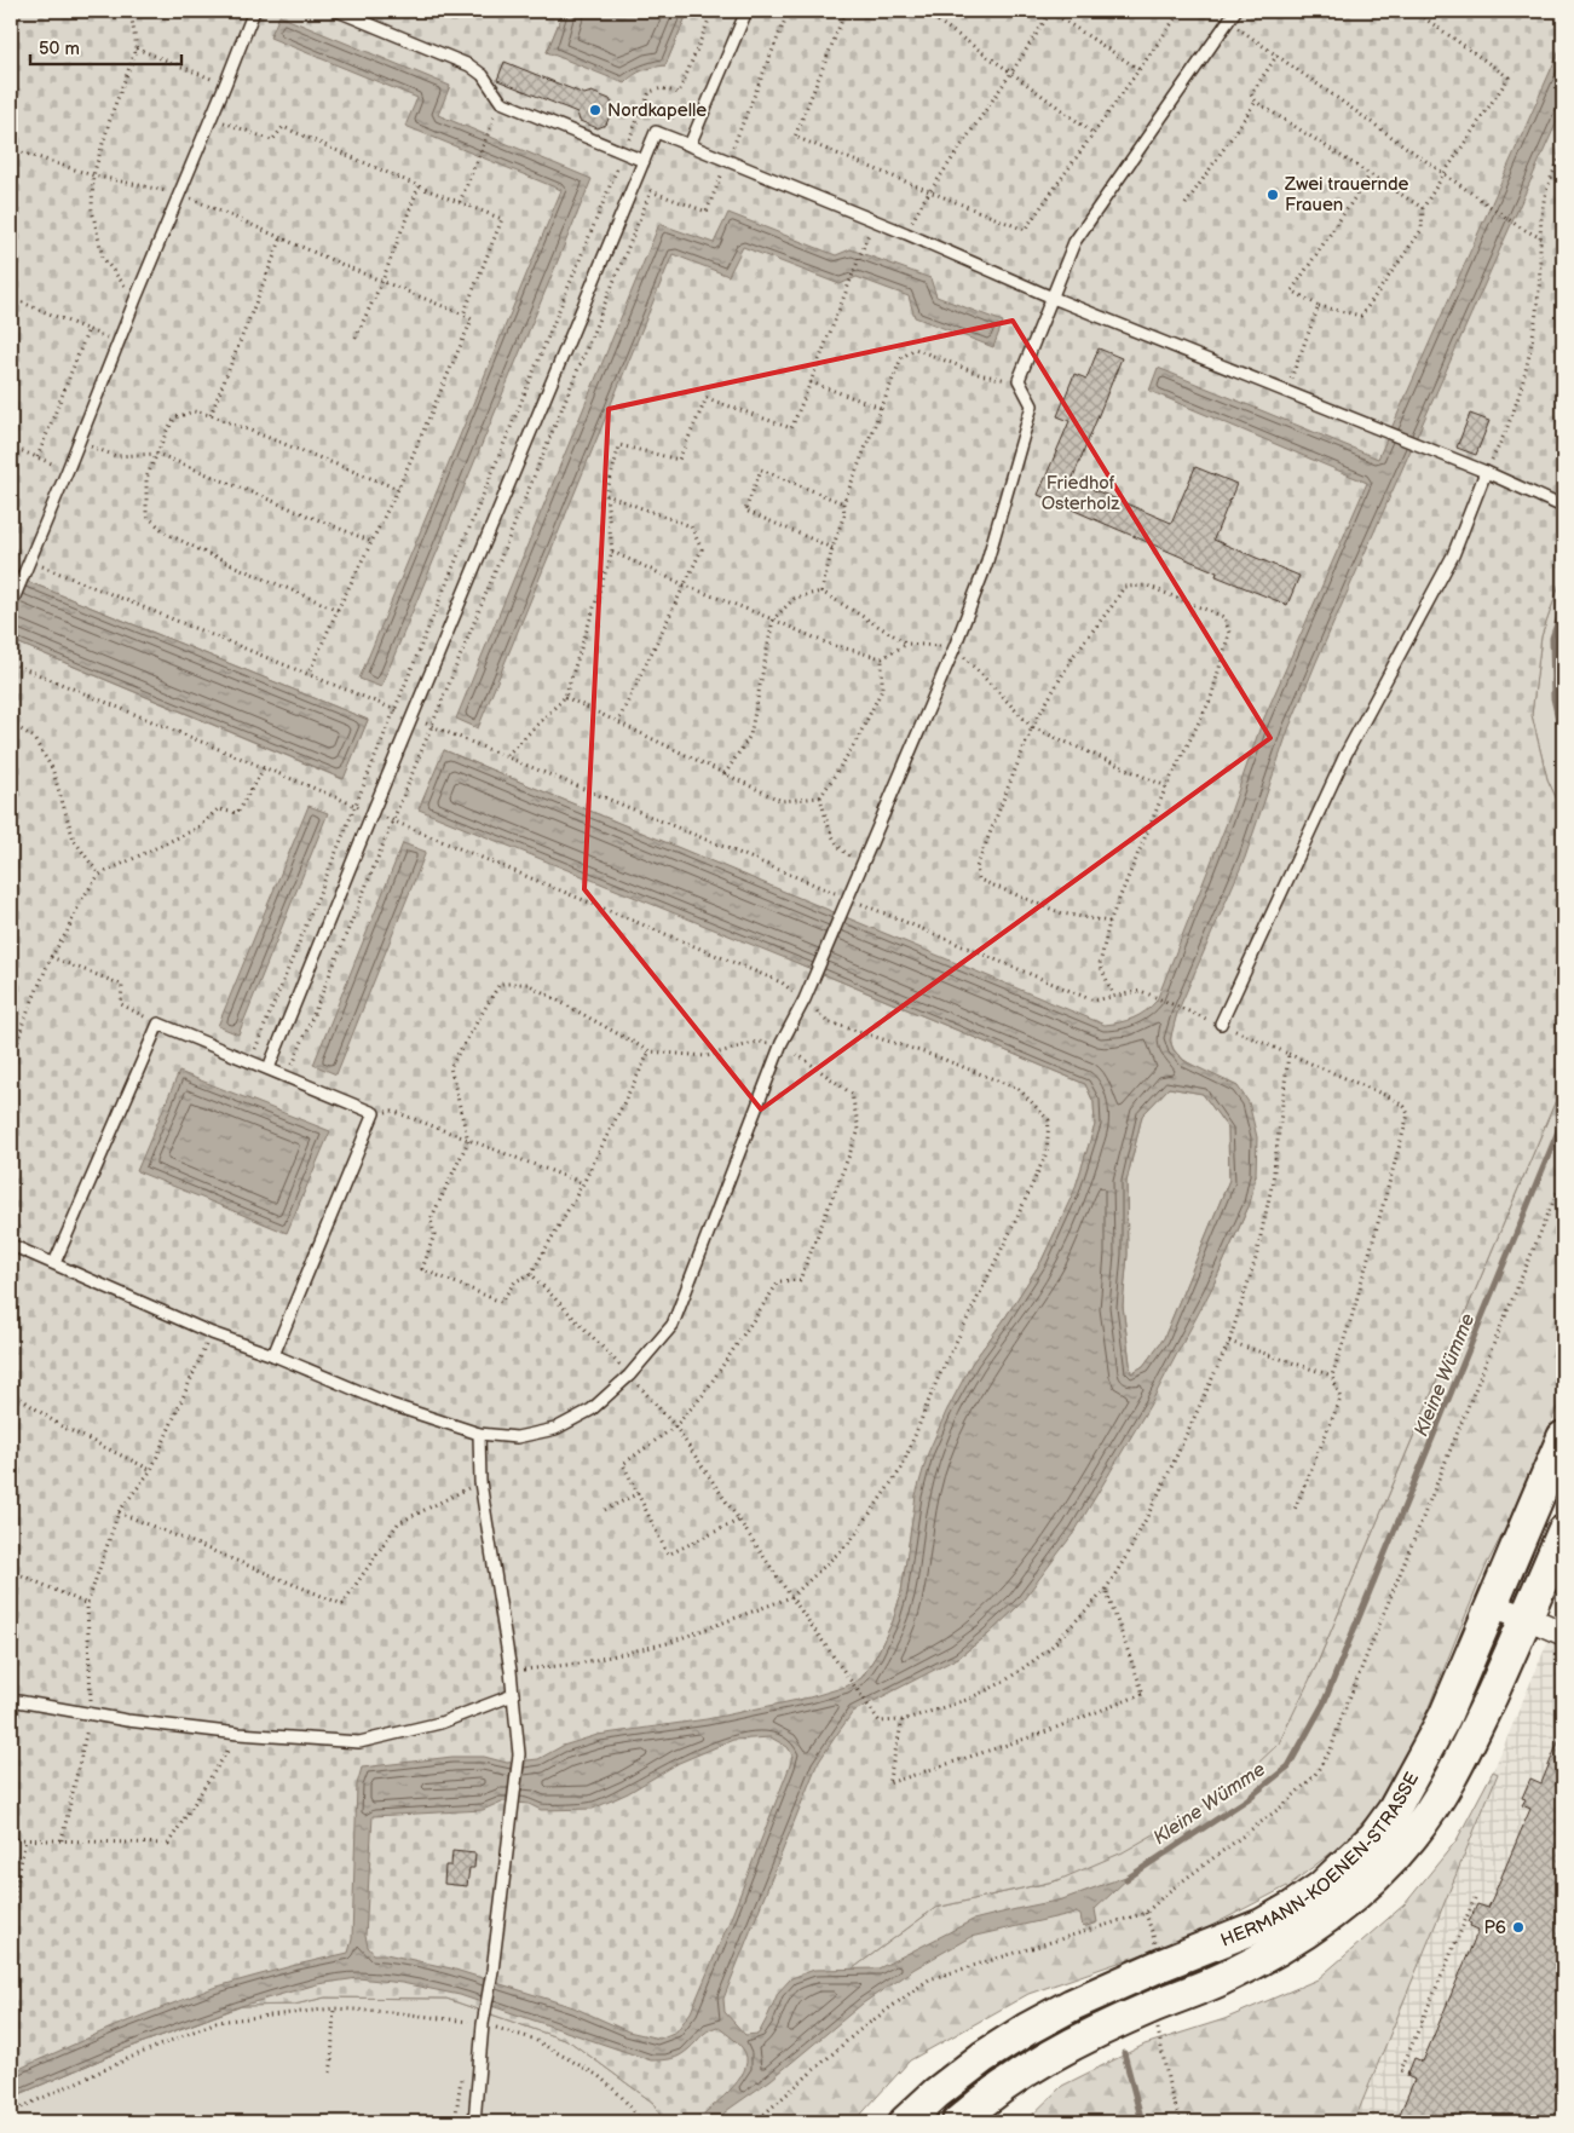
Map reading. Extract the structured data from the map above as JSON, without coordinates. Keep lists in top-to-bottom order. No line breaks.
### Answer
{"streets":{"main road":["HERMANN-KOENEN-STRASSE"]},"water":["Kleine Wümme"],"parks":["Friedhof Osterholz"],"places":["Nordkapelle","Zwei trauernde Frauen","P6"],"scale_bar":"50 m"}
